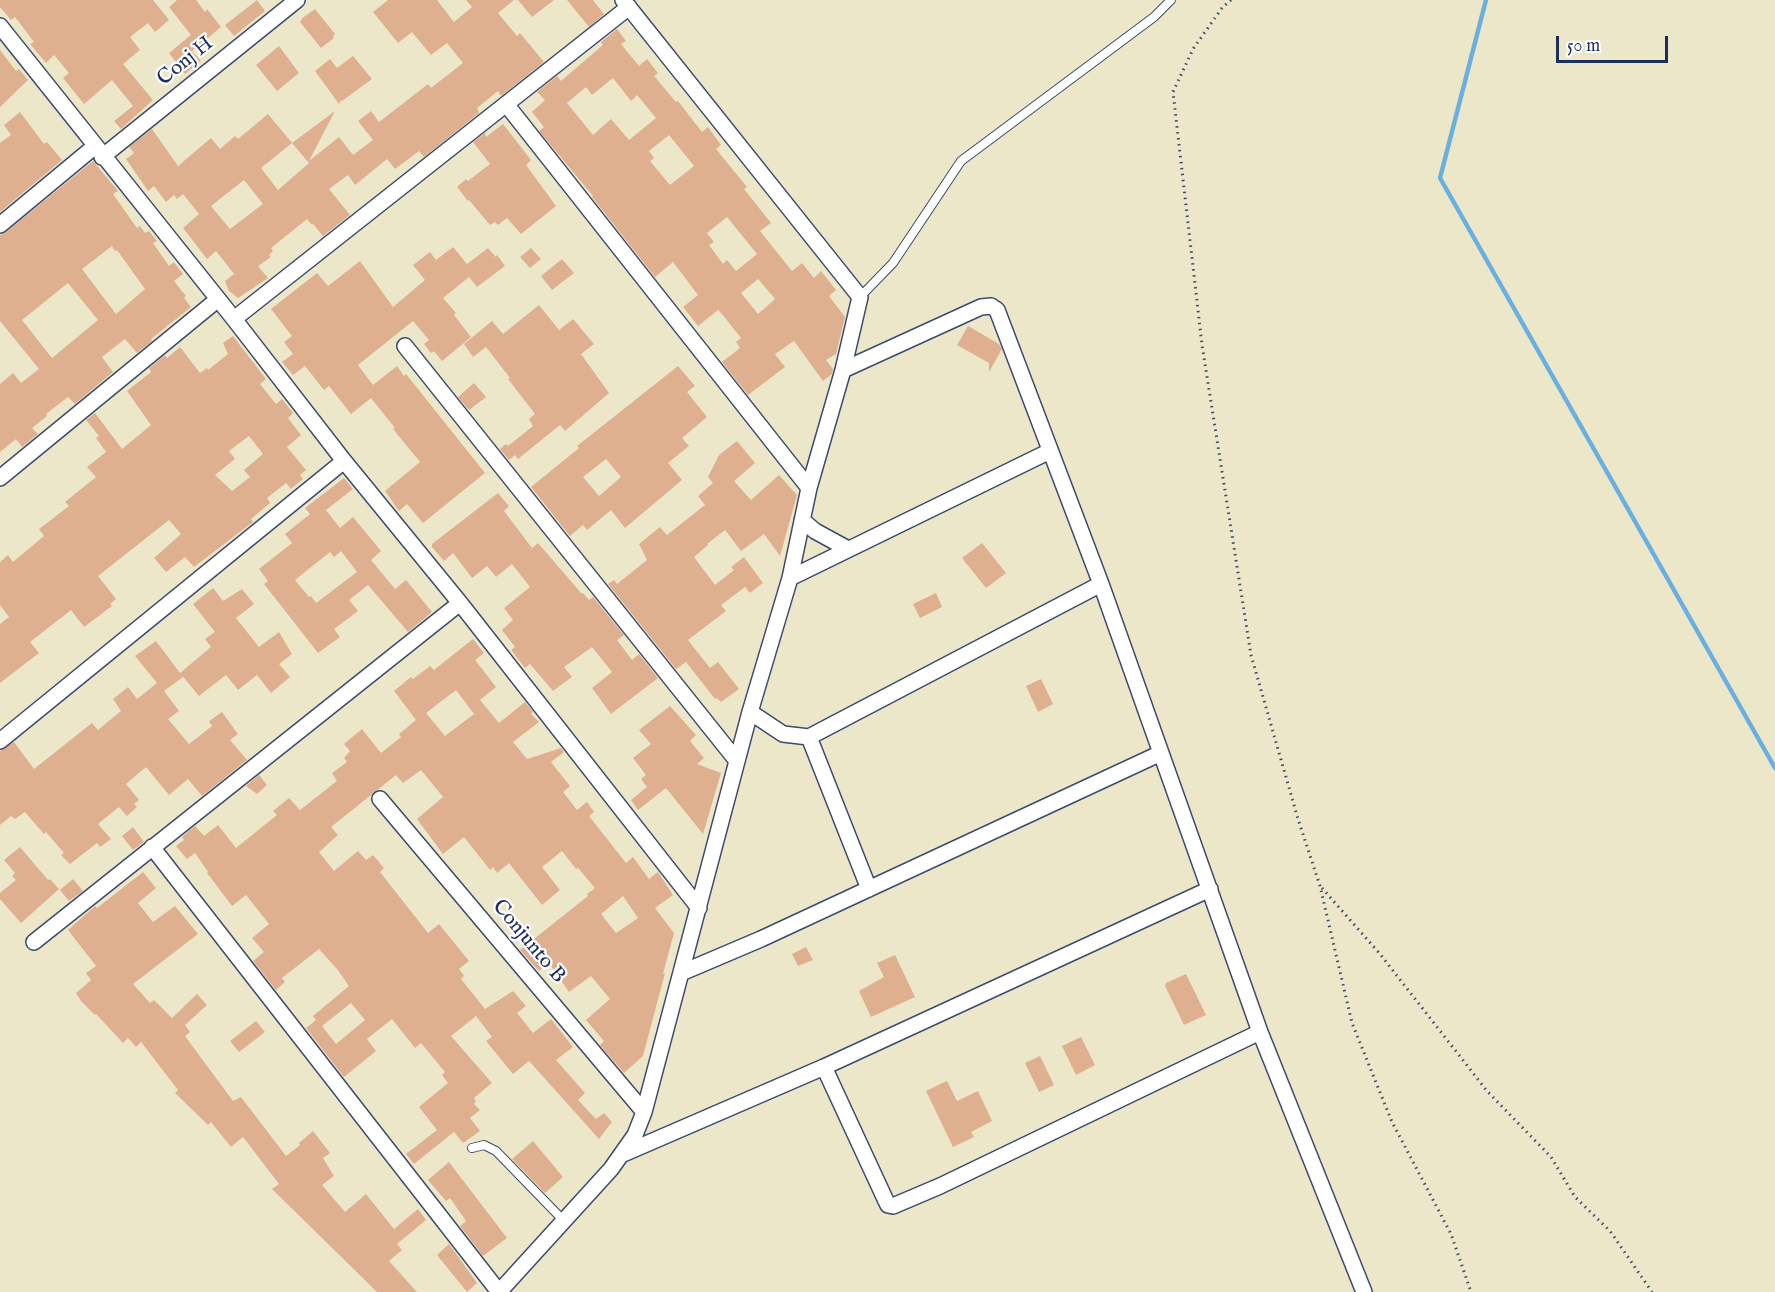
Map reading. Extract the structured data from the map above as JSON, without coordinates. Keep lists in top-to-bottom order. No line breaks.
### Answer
{"streets":{"street":["Conj H","Conjunto B"]},"scale_bar":"50 m"}
